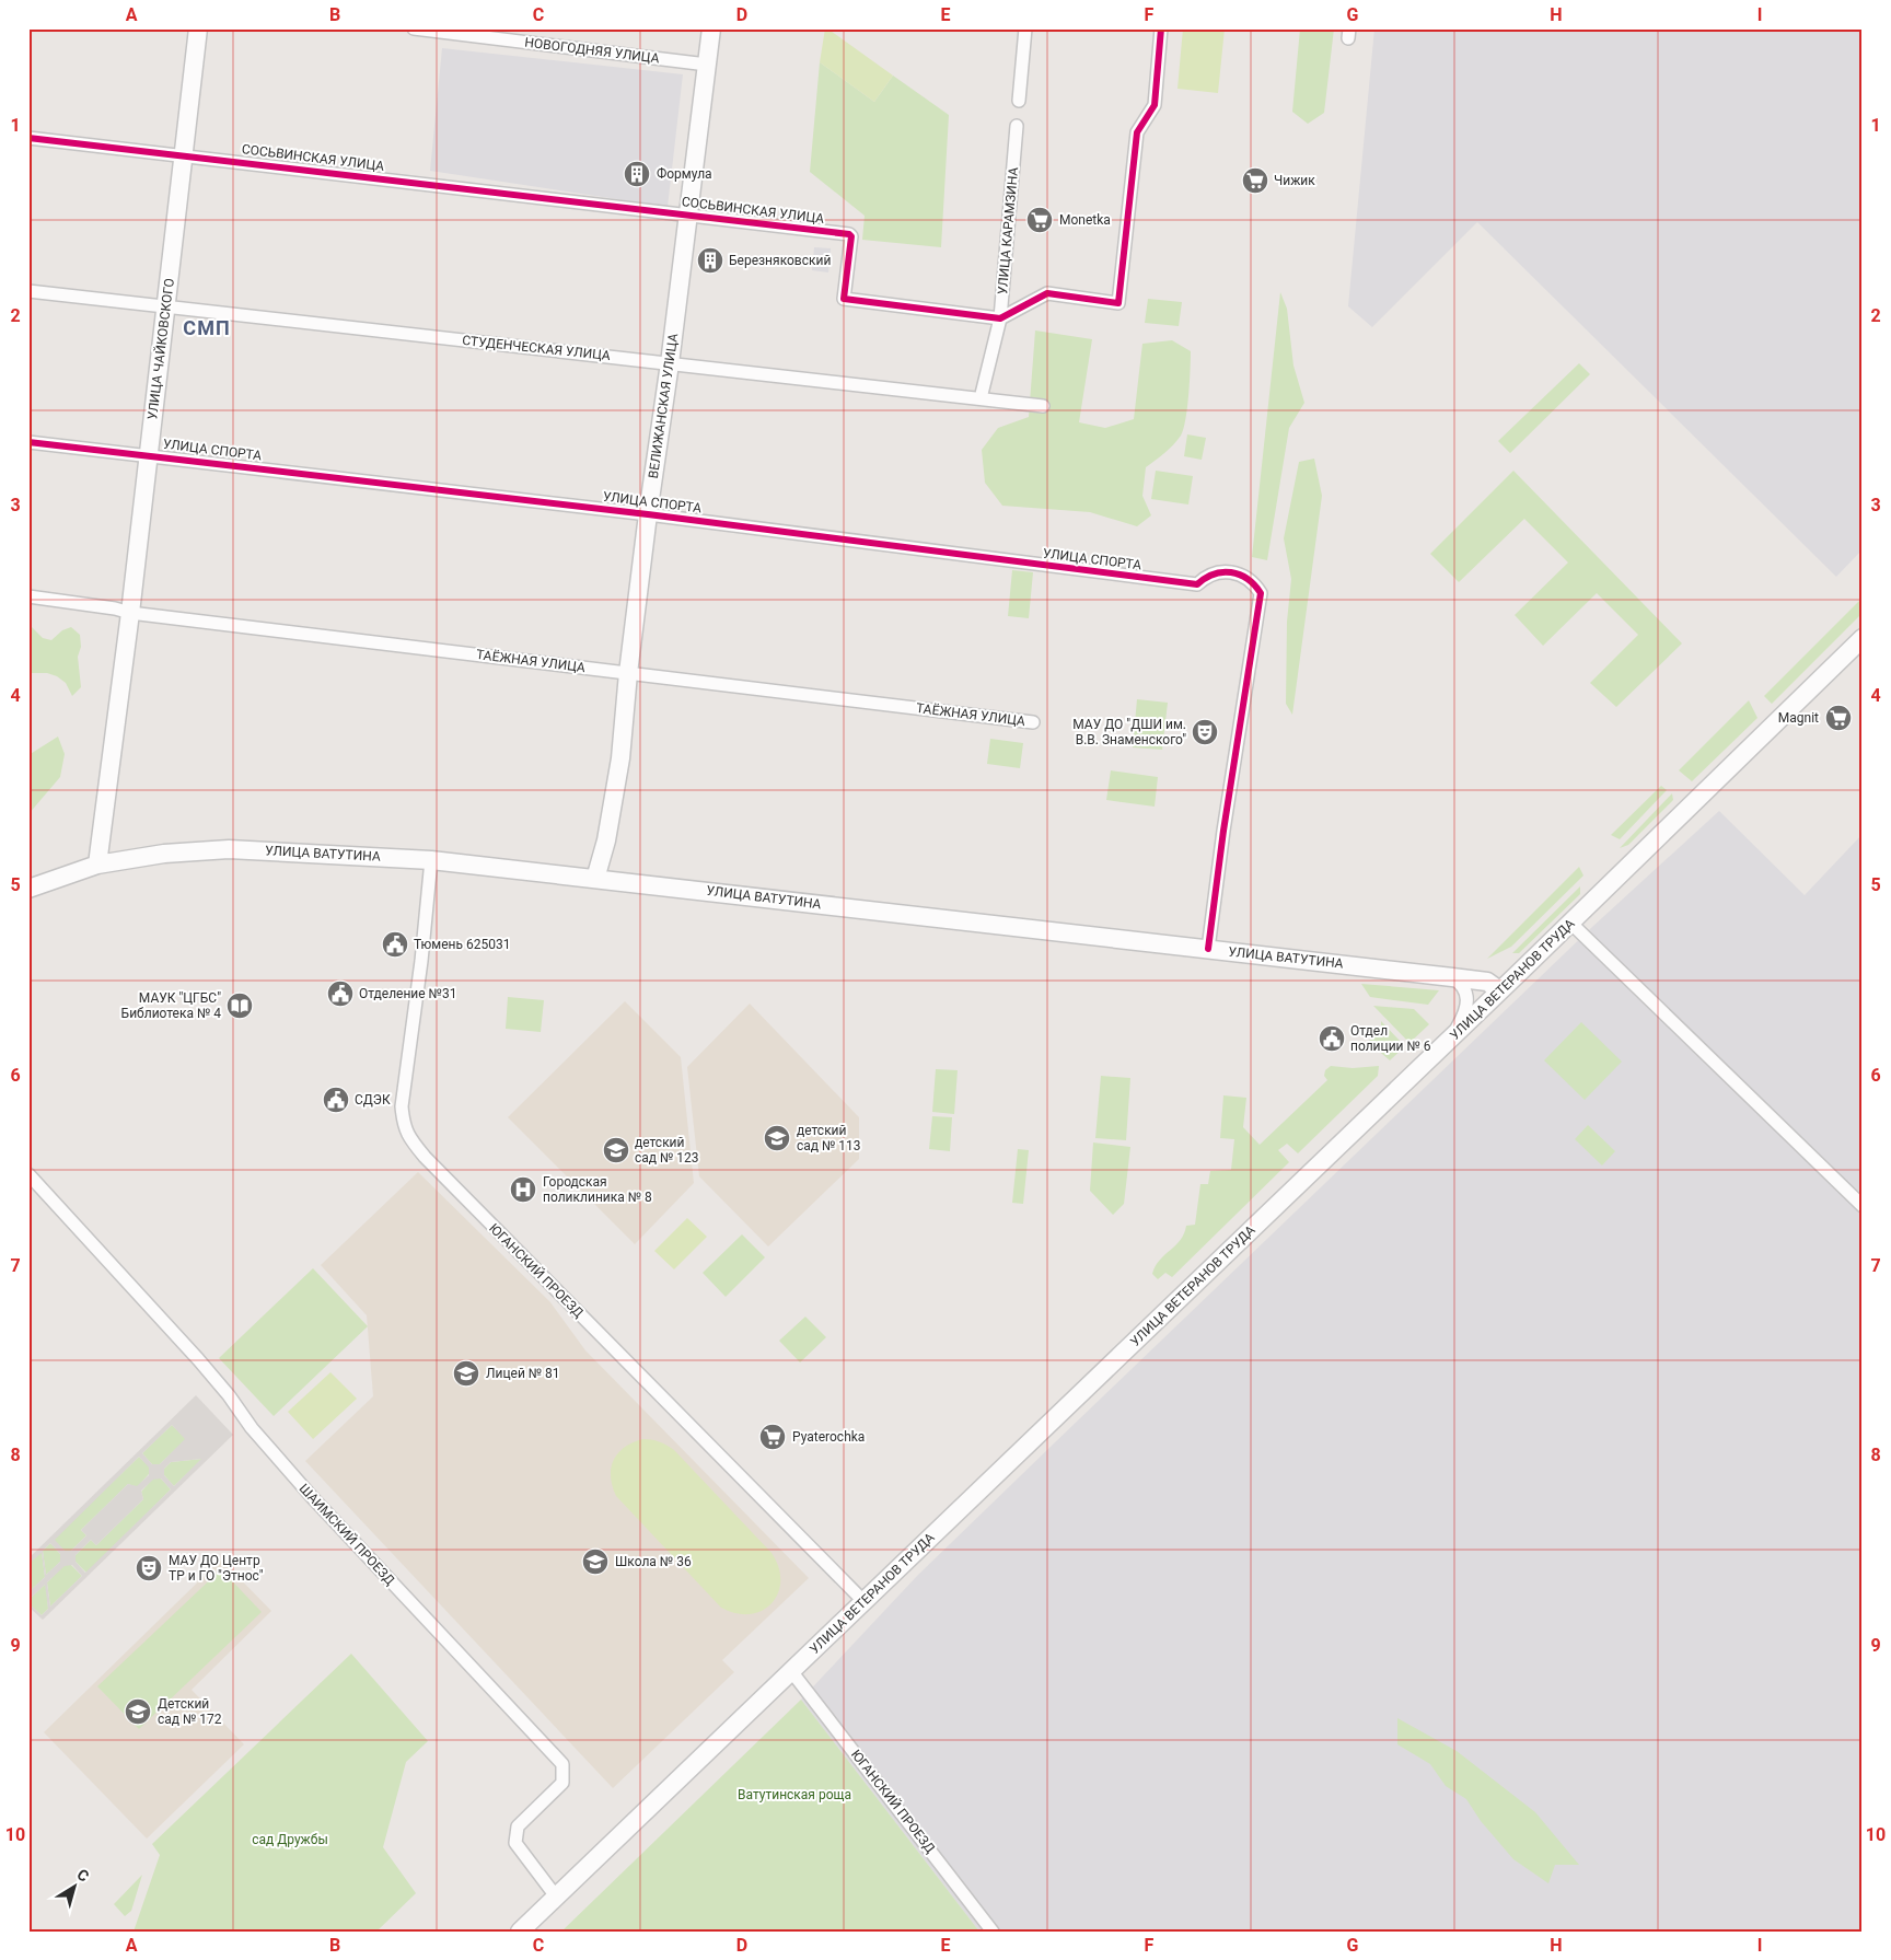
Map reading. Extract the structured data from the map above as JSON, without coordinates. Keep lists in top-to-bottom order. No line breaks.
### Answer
{"streets":{"main road":["УЛИЦА ЧАЙКОВСКОГО","ВЕЛИЖАНСКАЯ УЛИЦА","УЛИЦА ВАТУТИНА","УЛИЦА ВЕТЕРАНОВ ТРУДА"],"street":["НОВОГОДНЯЯ УЛИЦА","СОСЬВИНСКАЯ УЛИЦА","УЛИЦА КАРАМЗИНА","СТУДЕНЧЕСКАЯ УЛИЦА","УЛИЦА СПОРТА","ТАЁЖНАЯ УЛИЦА","ЮГАНСКИЙ ПРОЕЗД","ШАИМСКИЙ ПРОЕЗД"]},"crossings":[["НОВОГОДНЯЯ УЛИЦА","ВЕЛИЖАНСКАЯ УЛИЦА"],["СОСЬВИНСКАЯ УЛИЦА","УЛИЦА КАРАМЗИНА"],["СОСЬВИНСКАЯ УЛИЦА","УЛИЦА ЧАЙКОВСКОГО"],["СОСЬВИНСКАЯ УЛИЦА","ВЕЛИЖАНСКАЯ УЛИЦА"],["УЛИЦА КАРАМЗИНА","СТУДЕНЧЕСКАЯ УЛИЦА"],["СТУДЕНЧЕСКАЯ УЛИЦА","УЛИЦА ЧАЙКОВСКОГО"],["СТУДЕНЧЕСКАЯ УЛИЦА","ВЕЛИЖАНСКАЯ УЛИЦА"],["УЛИЦА ЧАЙКОВСКОГО","УЛИЦА СПОРТА"],["УЛИЦА ЧАЙКОВСКОГО","ТАЁЖНАЯ УЛИЦА"],["УЛИЦА ЧАЙКОВСКОГО","УЛИЦА ВАТУТИНА"],["ВЕЛИЖАНСКАЯ УЛИЦА","УЛИЦА СПОРТА"],["ВЕЛИЖАНСКАЯ УЛИЦА","ТАЁЖНАЯ УЛИЦА"],["ВЕЛИЖАНСКАЯ УЛИЦА","УЛИЦА ВАТУТИНА"],["УЛИЦА СПОРТА","УЛИЦА ВАТУТИНА"],["УЛИЦА ВАТУТИНА","УЛИЦА ВЕТЕРАНОВ ТРУДА"],["УЛИЦА ВАТУТИНА","ЮГАНСКИЙ ПРОЕЗД"],["УЛИЦА ВЕТЕРАНОВ ТРУДА","ЮГАНСКИЙ ПРОЕЗД"],["УЛИЦА ВЕТЕРАНОВ ТРУДА","ШАИМСКИЙ ПРОЕЗД"]],"districts":["СМП"],"parks":["Ватутинская роща","сад Дружбы"],"places":{"building":["Формула","Березняковский"],"supermarket":["Чижик","Monetka","Magnit","Pyaterochka"],"theatre":["МАУ ДО \"ДШИ им. В.В. Знаменского\"","МАУ ДО Центр ТР и ГО \"Этнос\""],"public building":["Тюмень 625031","Отделение №31","Отдел полиции № 6","СДЭК"],"library":["МАУК \"ЦГБС\" Библиотека № 4"],"school or university":["детский сад № 113","детский сад № 123","Лицей № 81","Школа № 36","Детский сад № 172"],"hospital":["Городская поликлиника № 8"]},"north":"top right","grid":{"columns":["A","B","C","D","E","F","G","H","I"],"rows":["1","2","3","4","5","6","7","8","9","10"]}}
